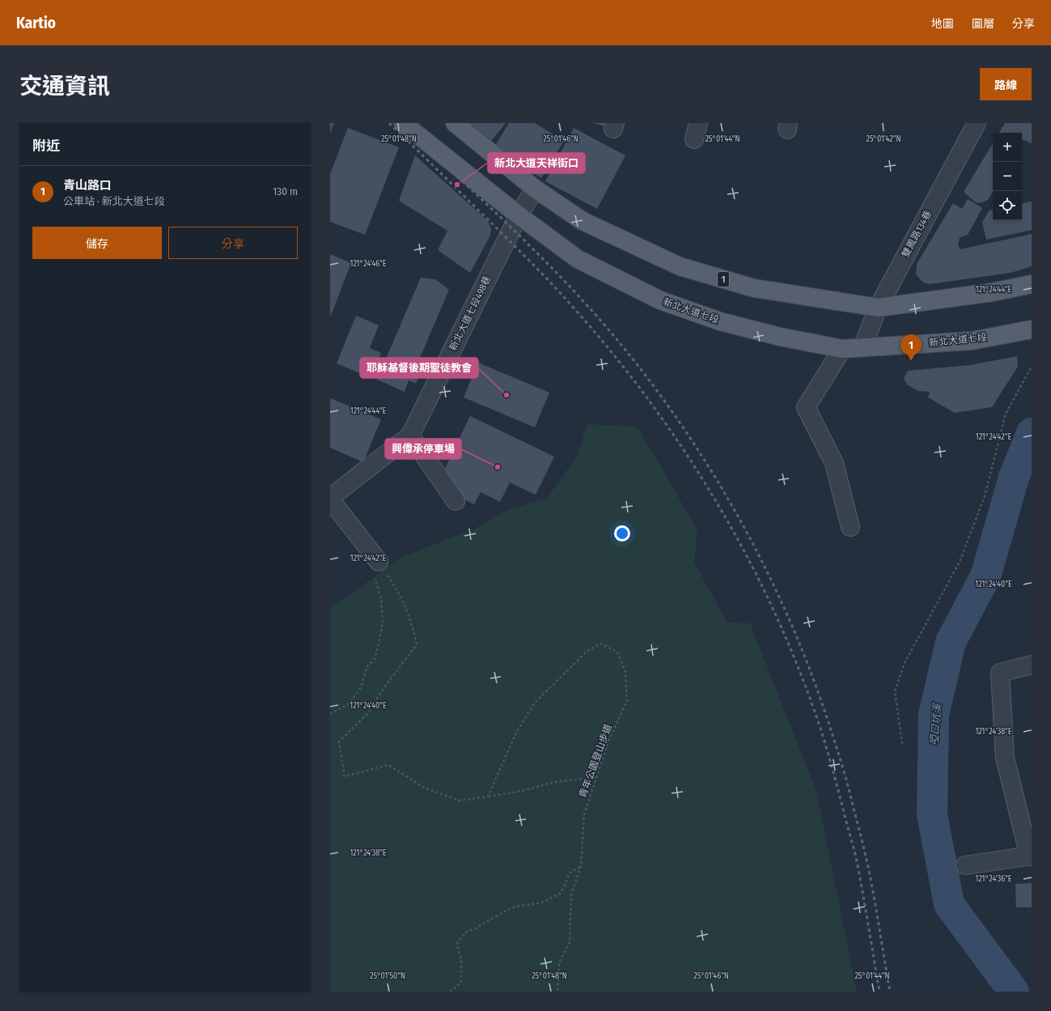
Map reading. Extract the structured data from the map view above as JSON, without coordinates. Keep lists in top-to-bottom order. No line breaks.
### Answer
{"streets":{"main road":["1","新北大道七段"],"street":["雙鳳路134巷","新北大道七段498巷"],"path":["青年公園登山步道"]},"crossings":[["雙鳳路134巷","1"],["雙鳳路134巷","新北大道七段"],["1","新北大道七段498巷"],["新北大道七段","新北大道七段498巷"]],"water":["啞口坑溪"],"places":["新北大道天祥街口","耶穌基督後期聖徒教會","興偉承停車場"],"page":{"header":"Kartio","nav":["地圖","圖層","分享"],"title":"交通資訊","buttons":["路線",["儲存","分享"]],"heading":"附近","map_buttons":["+","−"],"list":[{"mark":"1","name":"青山路口","note":"公車站 · 新北大道七段","value":"130 m"}],"pins":"1"},"coordinates":["25°01'48\"N","25°01'46\"N","25°01'44\"N","25°01'42\"N","121°24'46\"E","121°24'44\"E","121°24'42\"E","121°24'40\"E","121°24'38\"E","121°24'36\"E","25°01'50\"N"]}
